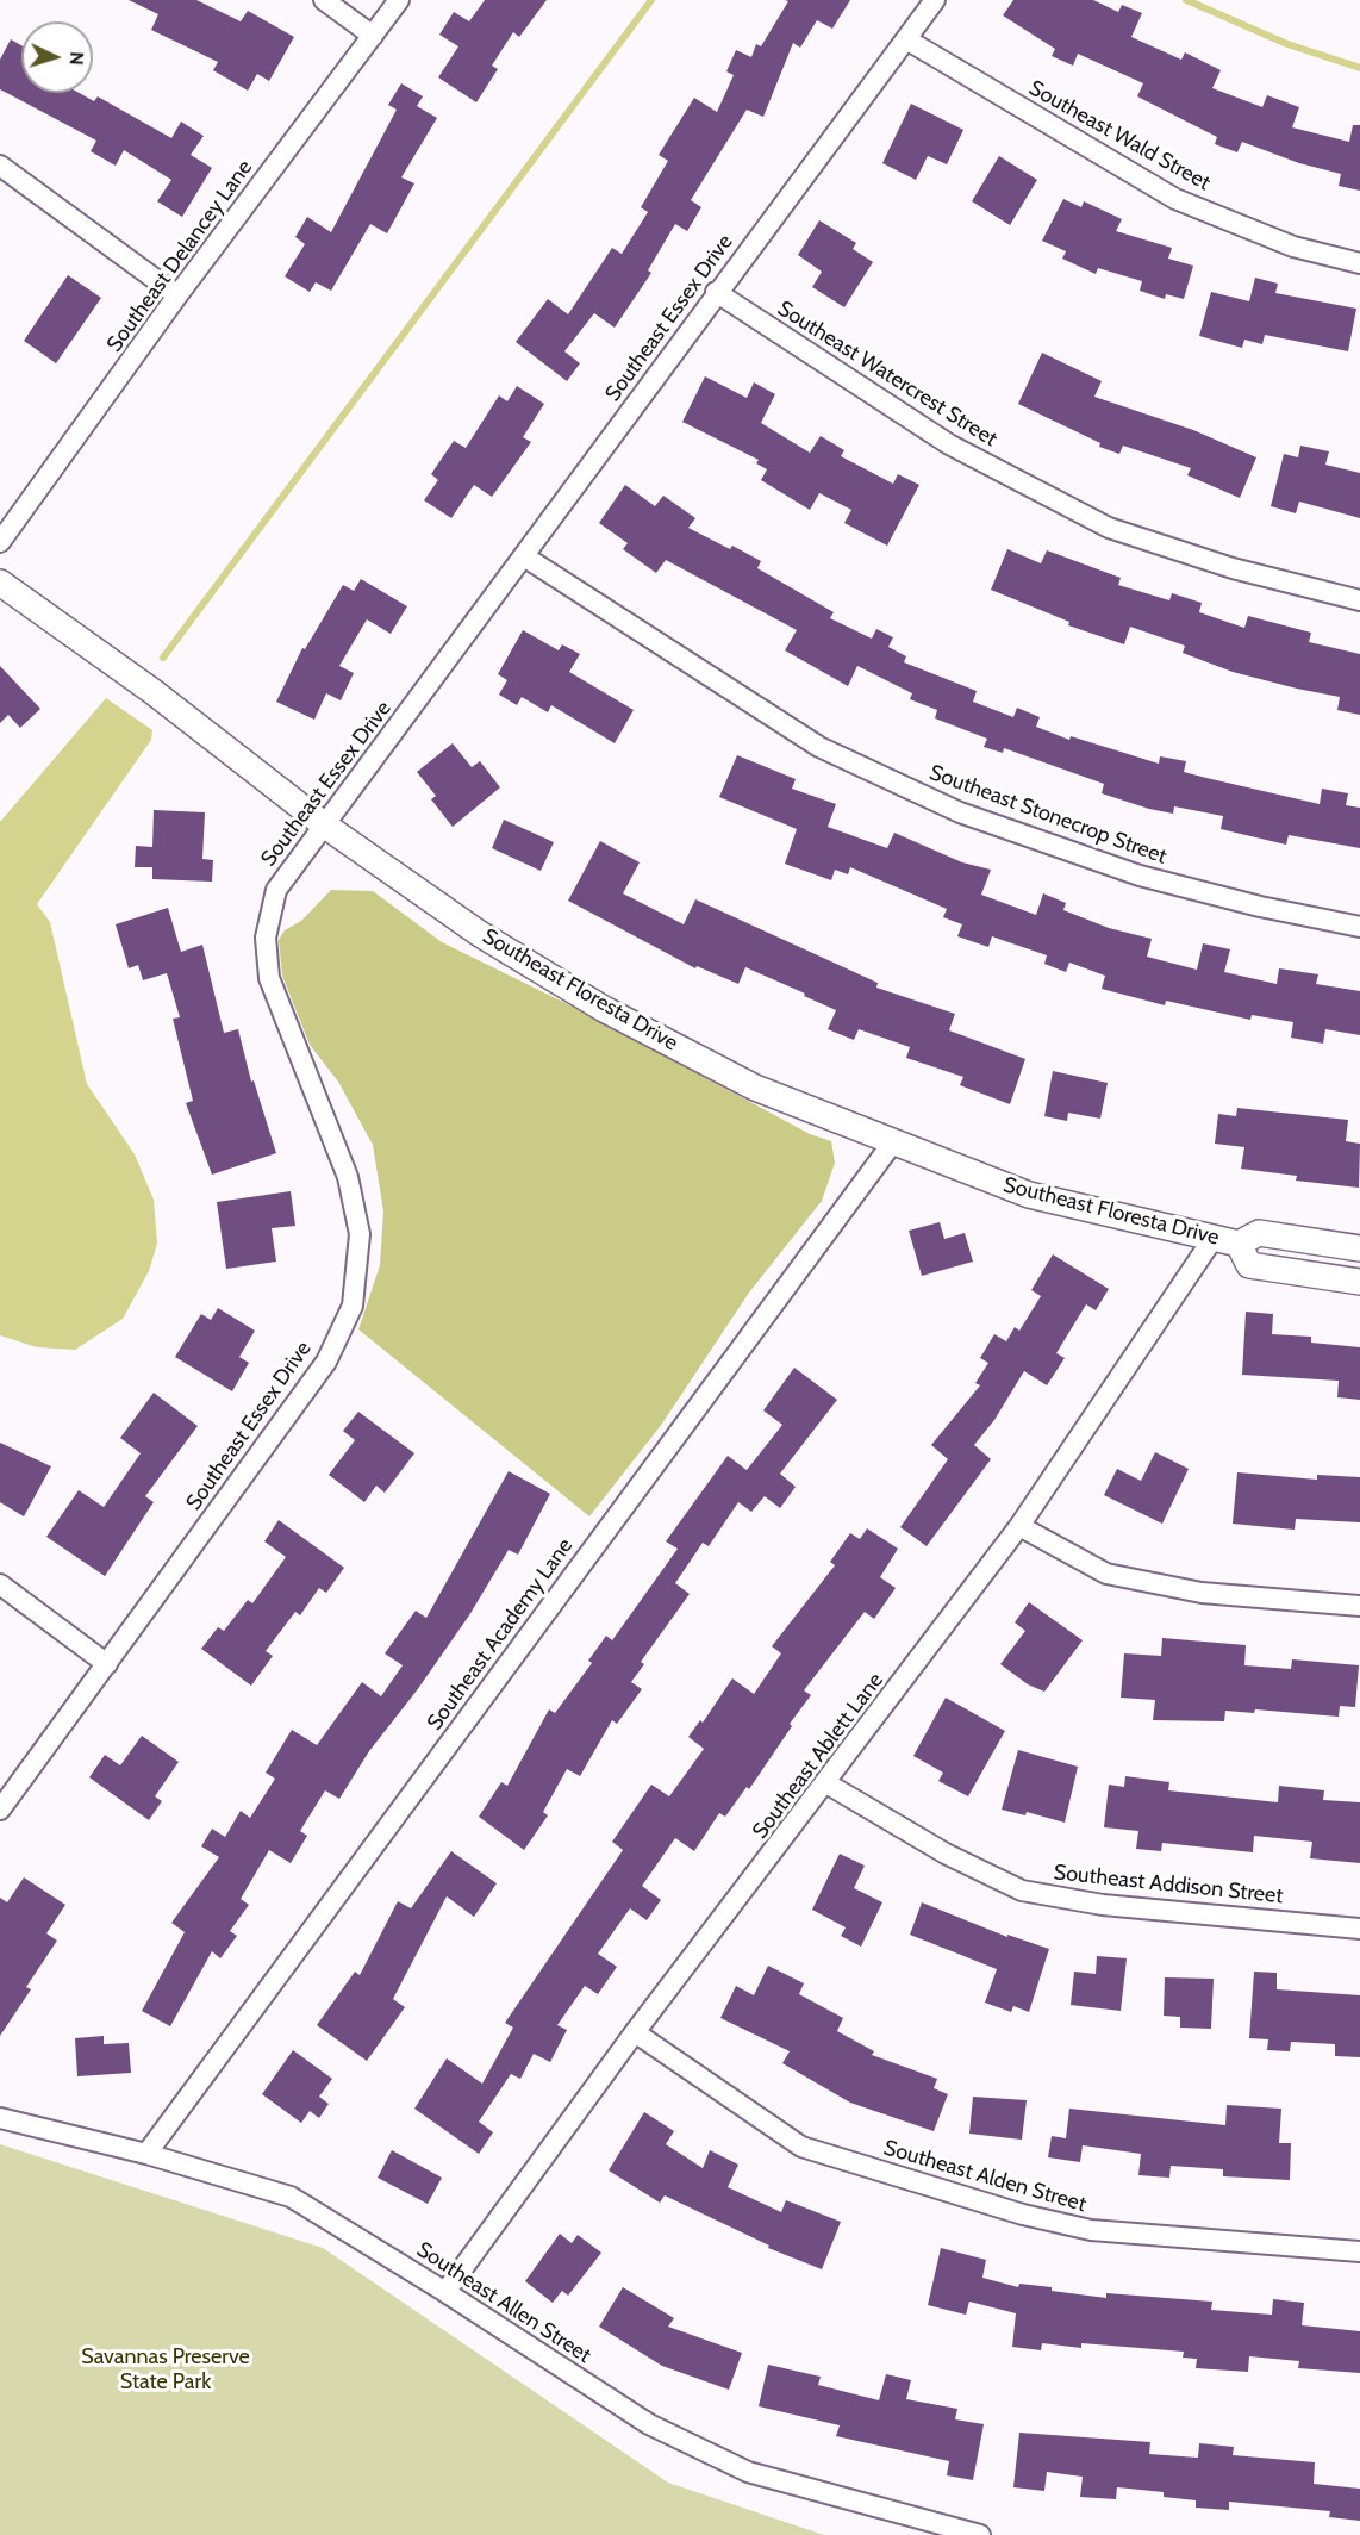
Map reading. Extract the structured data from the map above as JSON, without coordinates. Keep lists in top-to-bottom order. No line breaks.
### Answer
{"streets":{"street":["Southeast Wald Street","Southeast Delancey Lane","Southeast Essex Drive","Southeast Watercrest Street","Southeast Stonecrop Street","Southeast Floresta Drive","Southeast Academy Lane","Southeast Ablett Lane","Southeast Addison Street","Southeast Alden Street","Southeast Allen Street"]},"crossings":[["Southeast Wald Street","Southeast Essex Drive"],["Southeast Essex Drive","Southeast Watercrest Street"],["Southeast Essex Drive","Southeast Stonecrop Street"],["Southeast Essex Drive","Southeast Floresta Drive"],["Southeast Floresta Drive","Southeast Academy Lane"],["Southeast Floresta Drive","Southeast Ablett Lane"],["Southeast Academy Lane","Southeast Allen Street"],["Southeast Ablett Lane","Southeast Addison Street"],["Southeast Ablett Lane","Southeast Alden Street"],["Southeast Ablett Lane","Southeast Allen Street"]],"parks":["Savannas Preserve State Park"],"north":"right"}
